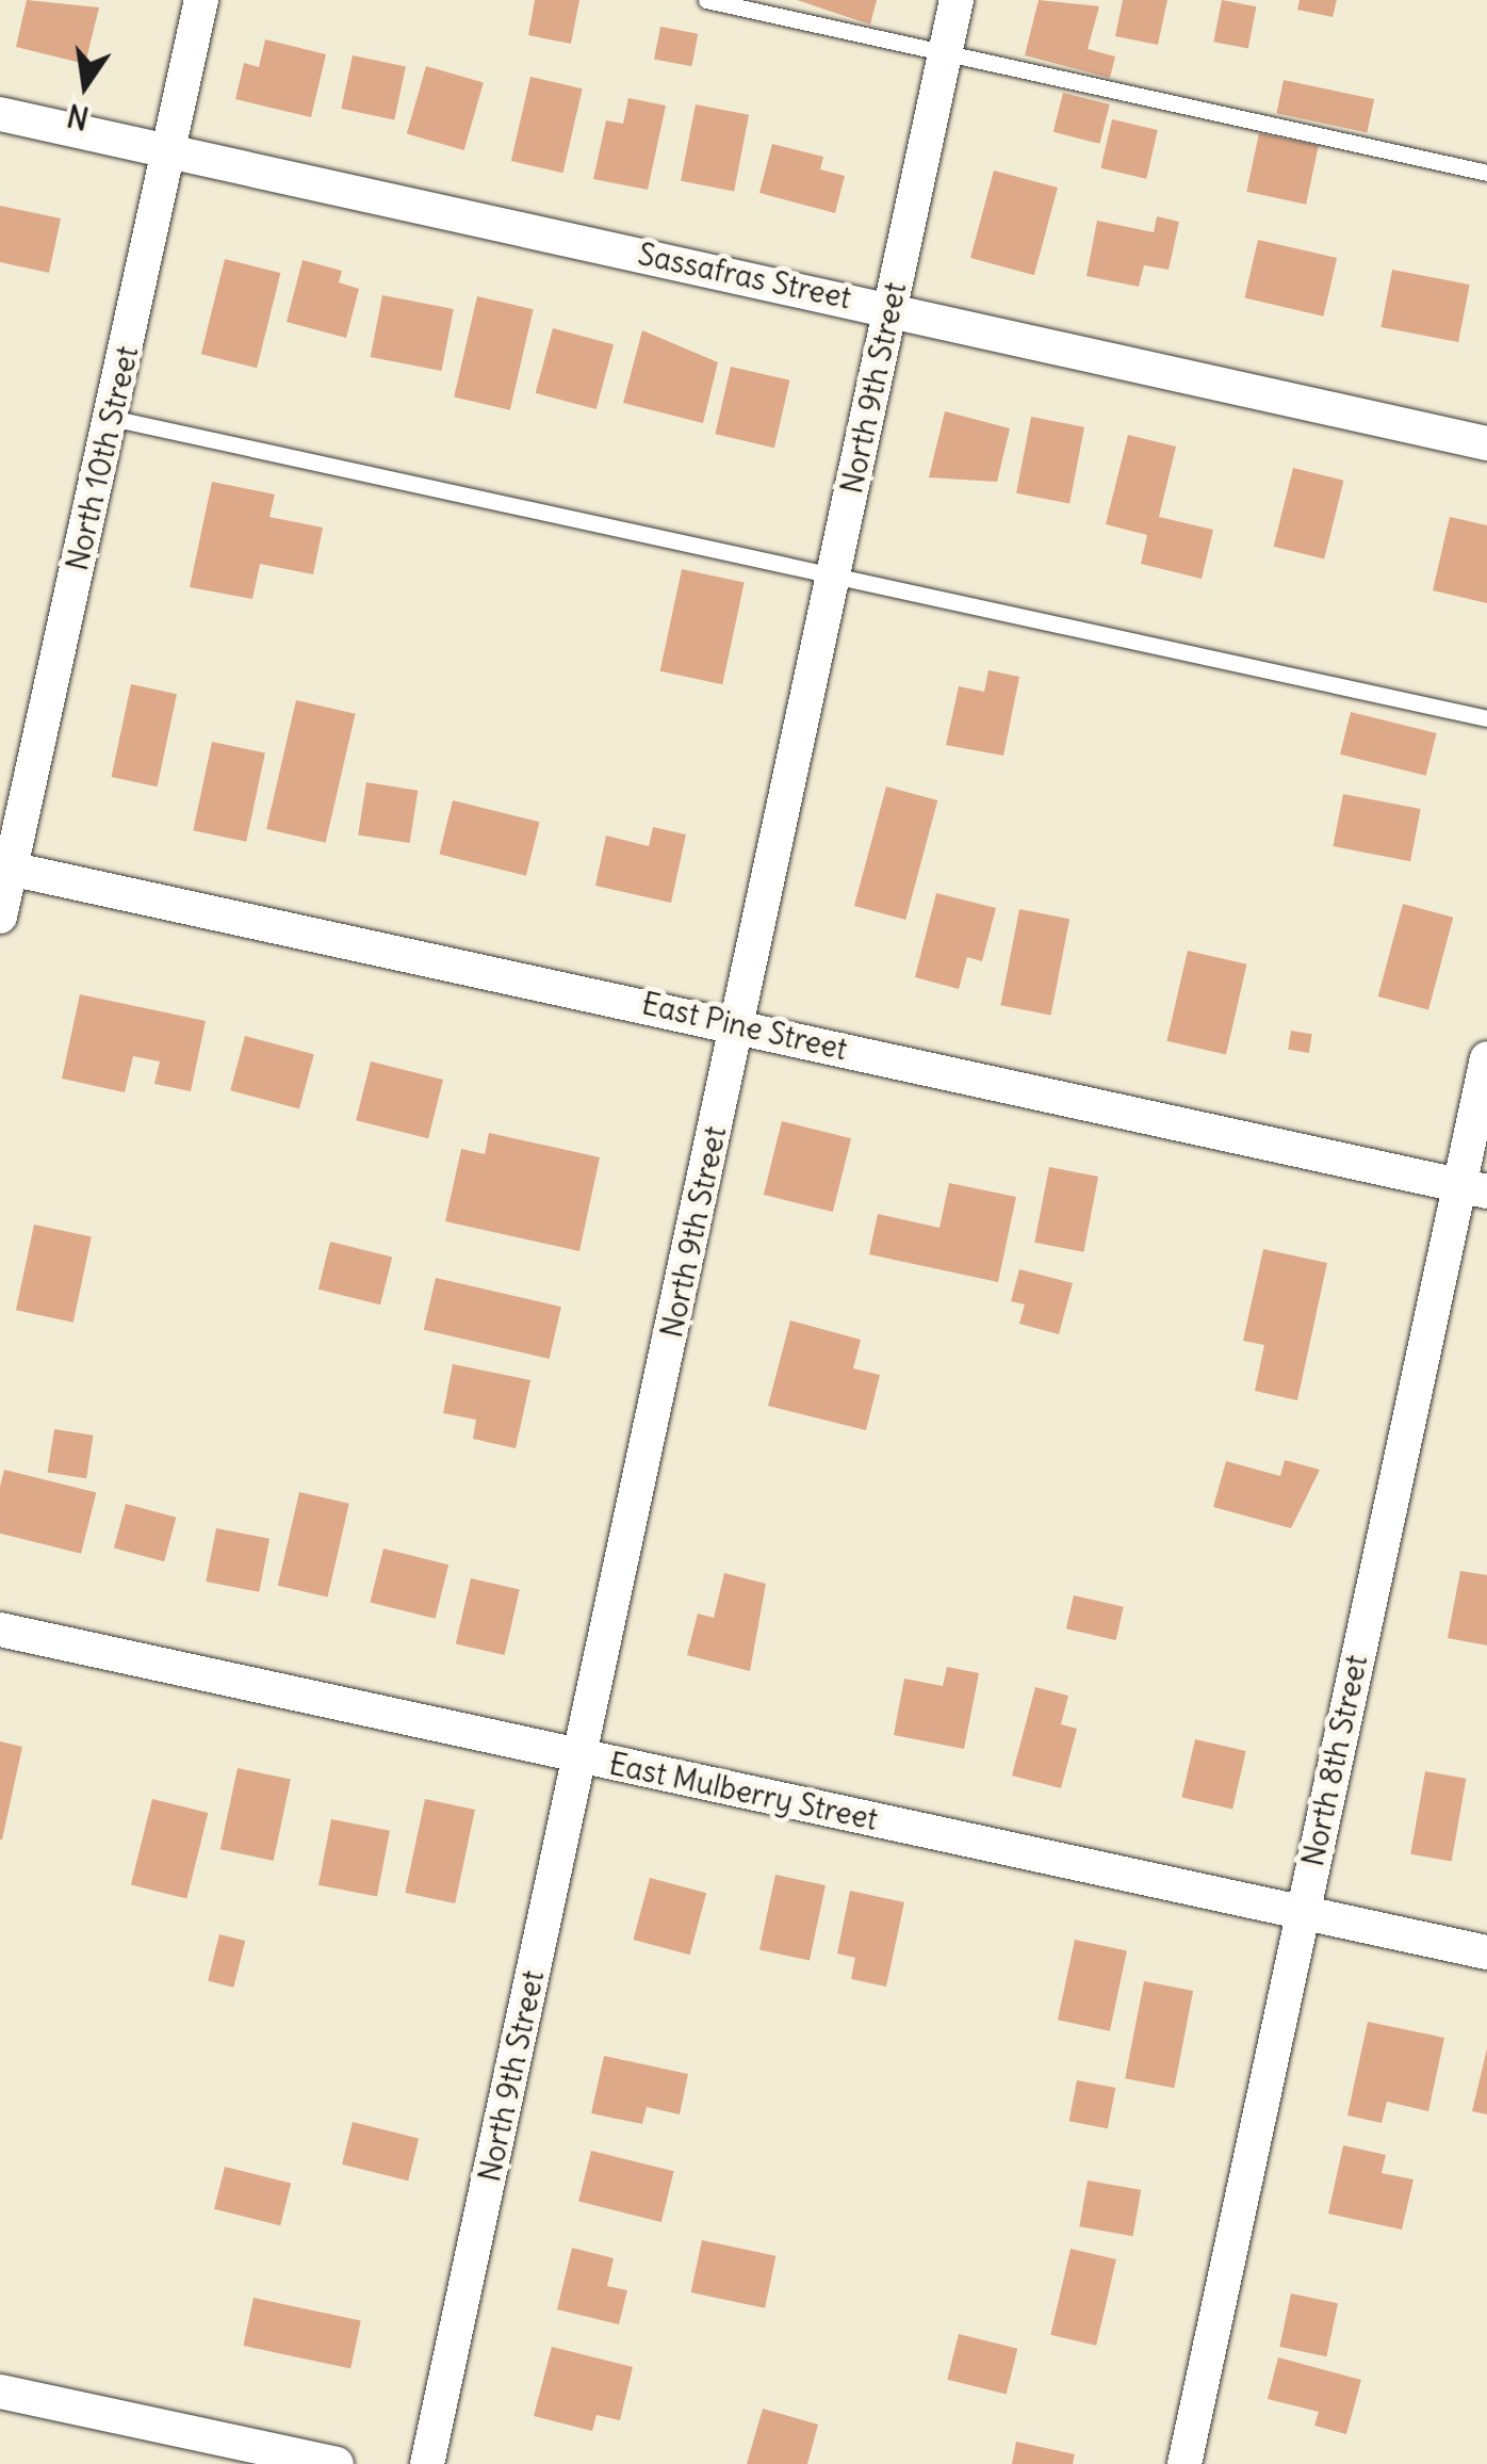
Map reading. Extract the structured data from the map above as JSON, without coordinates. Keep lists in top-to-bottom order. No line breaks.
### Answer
{"streets":{"street":["Sassafras Street","North 9th Street","North 10th Street","East Pine Street","North 8th Street","East Mulberry Street"]},"crossings":[["Sassafras Street","North 9th Street"],["Sassafras Street","North 10th Street"],["North 9th Street","East Pine Street"],["North 9th Street","East Mulberry Street"],["North 10th Street","East Pine Street"],["East Pine Street","North 8th Street"],["North 8th Street","East Mulberry Street"]],"north":"bottom"}
